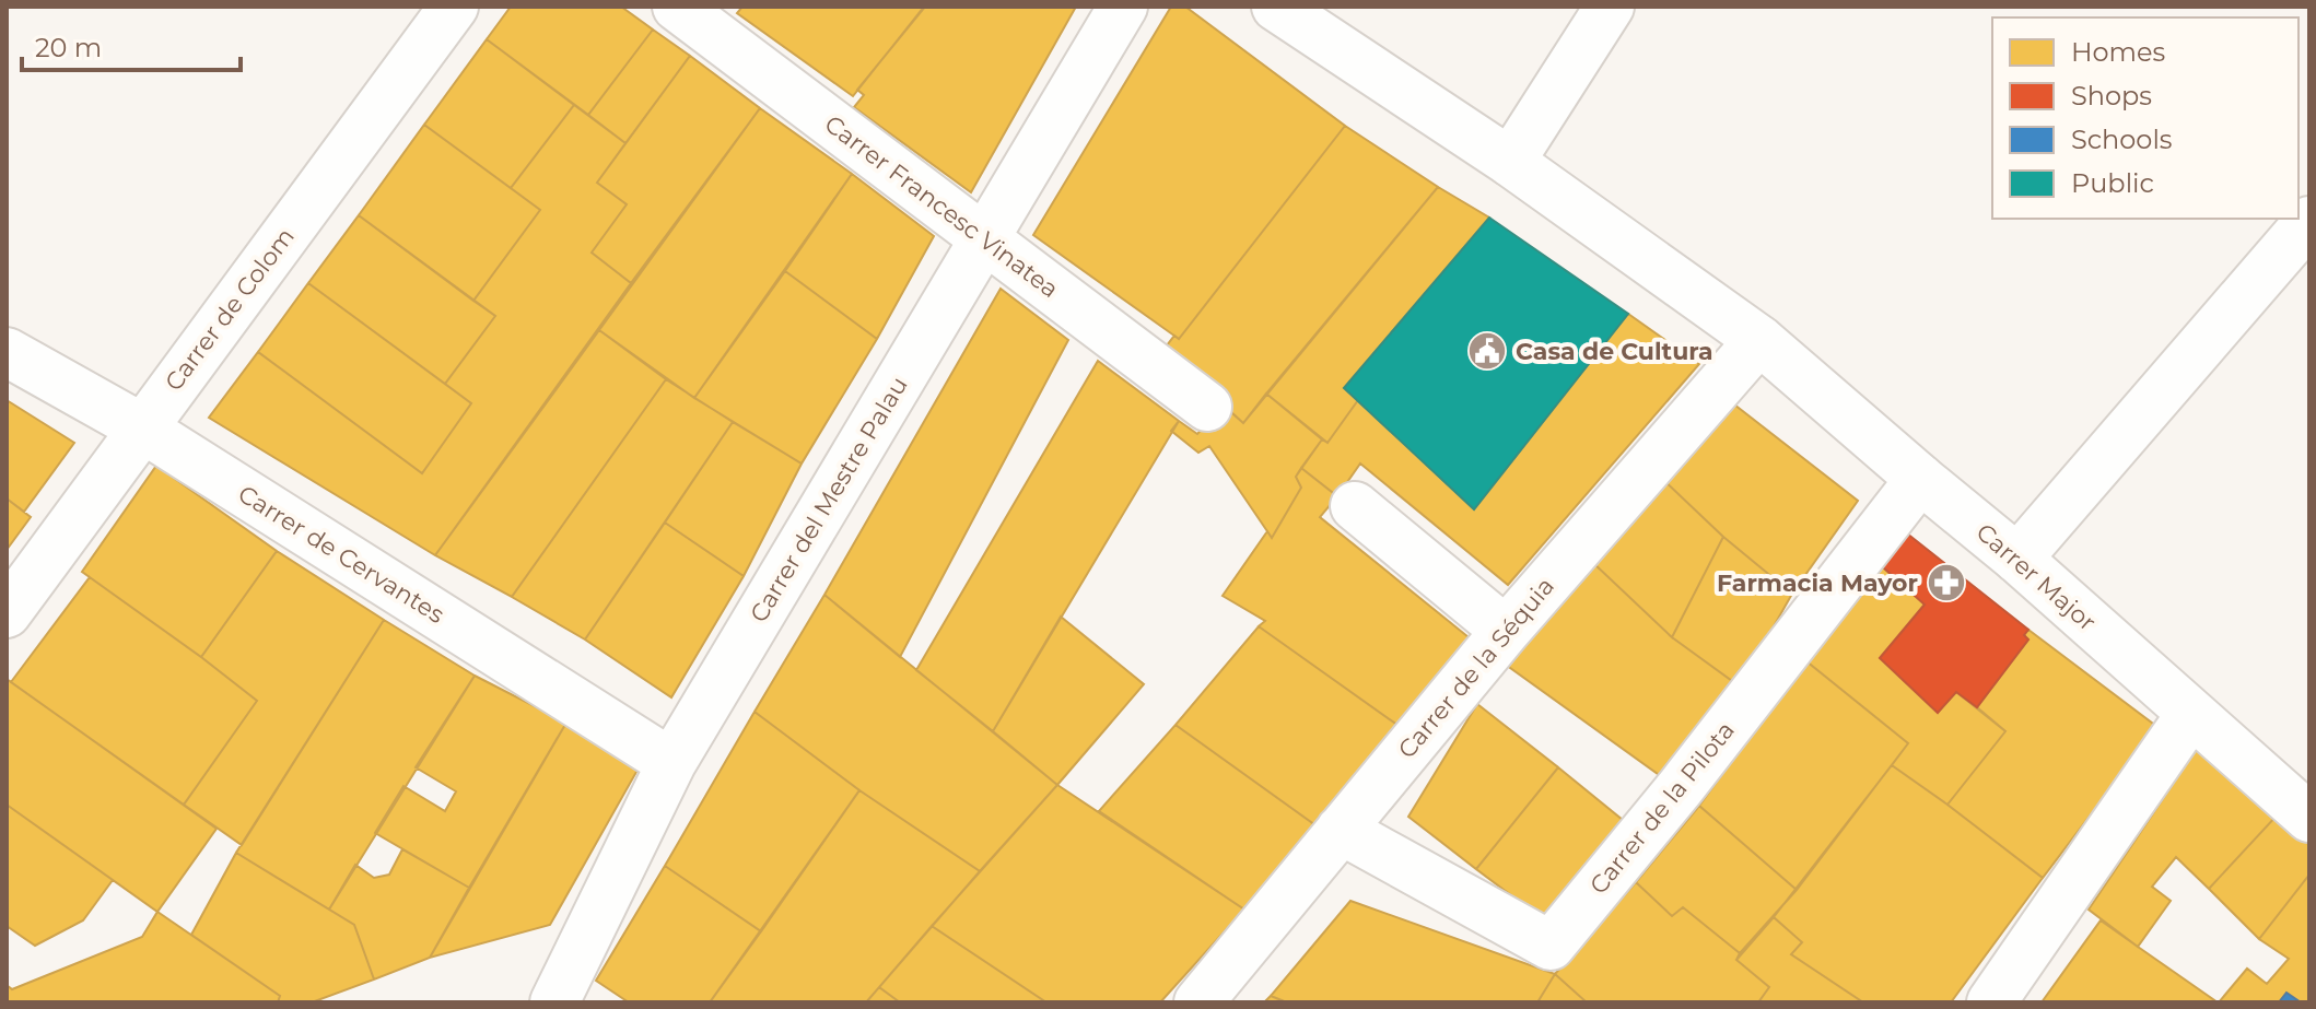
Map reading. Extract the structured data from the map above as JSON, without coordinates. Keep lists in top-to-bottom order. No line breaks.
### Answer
{"streets":{"street":["Carrer Francesc Vinatea","Carrer de Colom","Carrer del Mestre Palau","Carrer de Cervantes","Carrer Major","Carrer de la Séquia","Carrer de la Pilota"]},"crossings":[["Carrer Francesc Vinatea","Carrer del Mestre Palau"],["Carrer de Colom","Carrer de Cervantes"],["Carrer del Mestre Palau","Carrer de Cervantes"],["Carrer Major","Carrer de la Séquia"],["Carrer Major","Carrer de la Pilota"],["Carrer de la Séquia","Carrer de la Pilota"]],"places":{"public building":["Casa de Cultura"],"pharmacy":["Farmacia Mayor"]},"legend":["Homes","Shops","Schools","Public"],"scale_bar":"20 m"}
